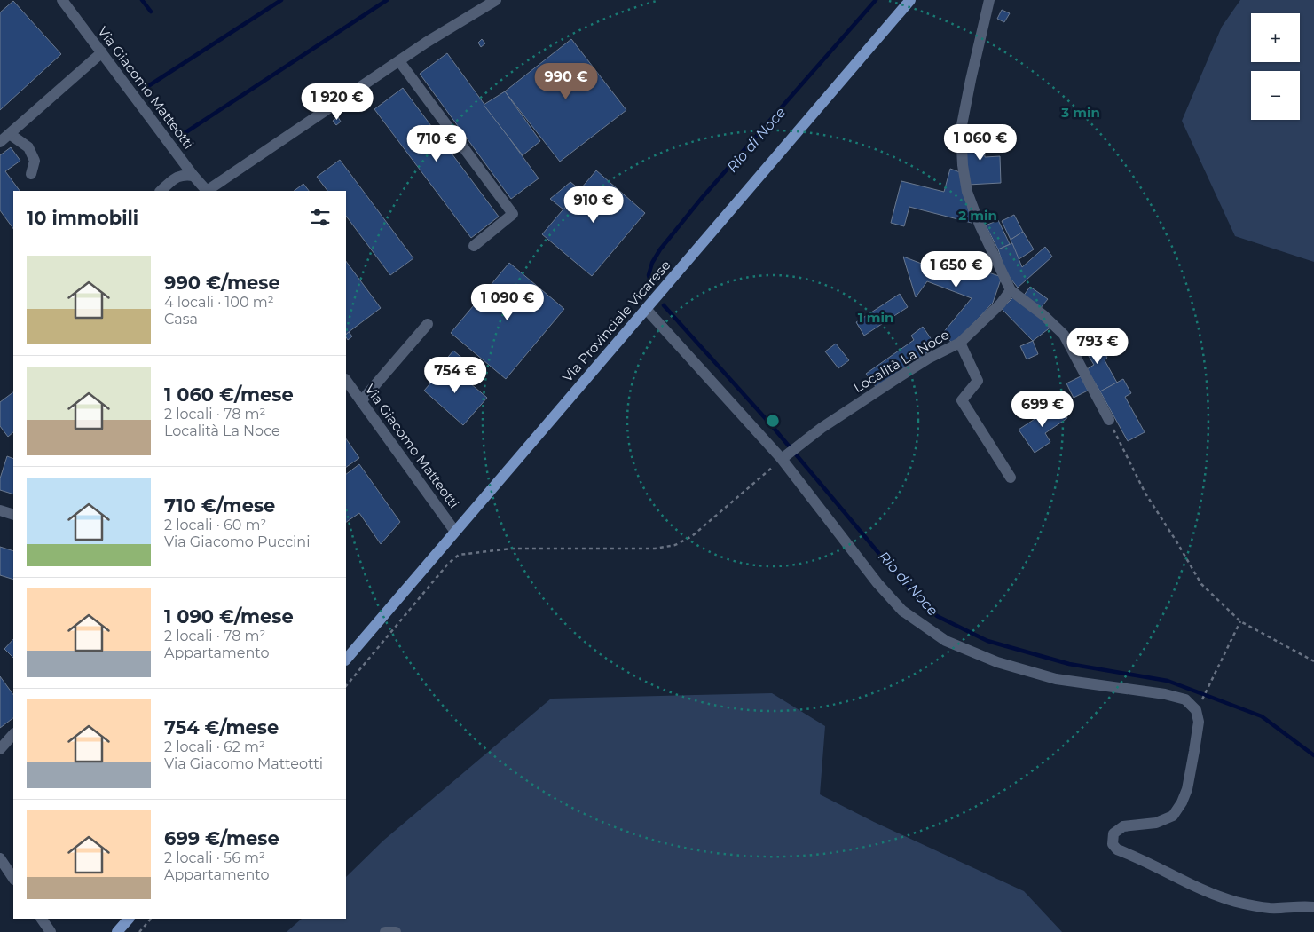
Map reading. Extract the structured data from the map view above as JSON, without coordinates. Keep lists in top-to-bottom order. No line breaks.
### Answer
{"streets":{"main road":["Via Provinciale Vicarese"],"street":["Via Giacomo Matteotti","Località La Noce"]},"crossings":[["Via Giacomo Matteotti","Via Provinciale Vicarese"]],"water":["Rio di Noce"],"page":{"map_buttons":["+","−"],"price":["990 €","1 920 €","1 060 €","710 €","910 €","1 650 €","1 090 €","793 €","754 €","699 €"],"heading":"10 immobili","list":[{"name":"990 €/mese","note":"4 locali · 100 m² · Casa"},{"name":"1 060 €/mese","note":"2 locali · 78 m² · Località La Noce"},{"name":"710 €/mese","note":"2 locali · 60 m² · Via Giacomo Puccini"},{"name":"1 090 €/mese","note":"2 locali · 78 m² · Appartamento"},{"name":"754 €/mese","note":"2 locali · 62 m² · Via Giacomo Matteotti"},{"name":"699 €/mese","note":"2 locali · 56 m² · Appartamento"}]},"rings":["3 min","2 min","1 min"]}
